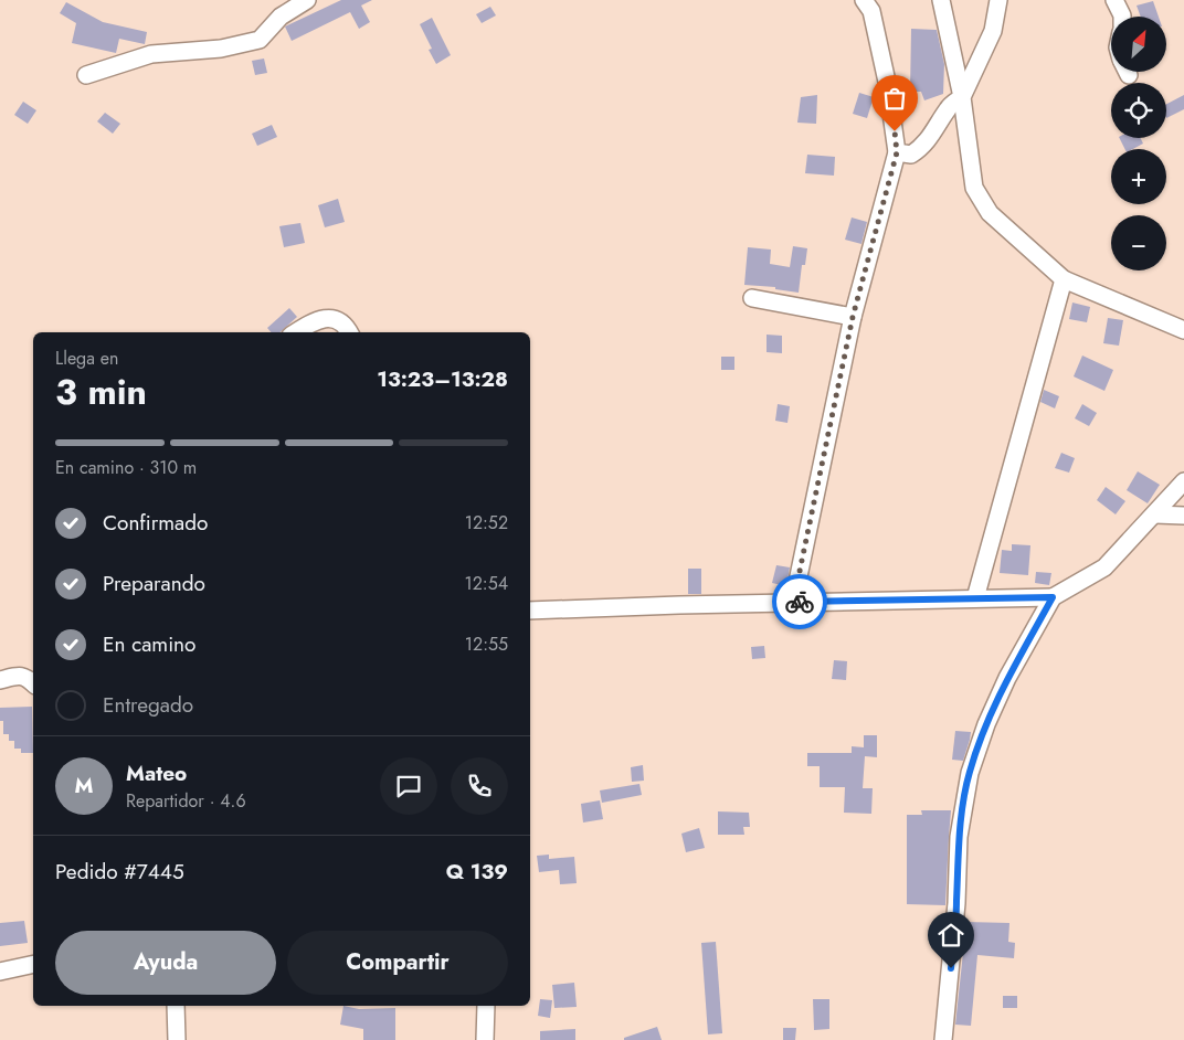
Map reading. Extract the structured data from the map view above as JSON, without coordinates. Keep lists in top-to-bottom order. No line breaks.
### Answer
{"north":"top right","page":{"map_buttons":["+","−"],"heading":["3 min","Llega en","13:23–13:28"],"panel":["Mateo","Repartidor · 4.6","Pedido #7445","Q 139"],"bar":"En camino · 310 m","list":[["Confirmado","12:52"],["Preparando","12:54"],["En camino","12:55"],"Entregado"],"round":"M","buttons":["Ayuda","Compartir"]}}
